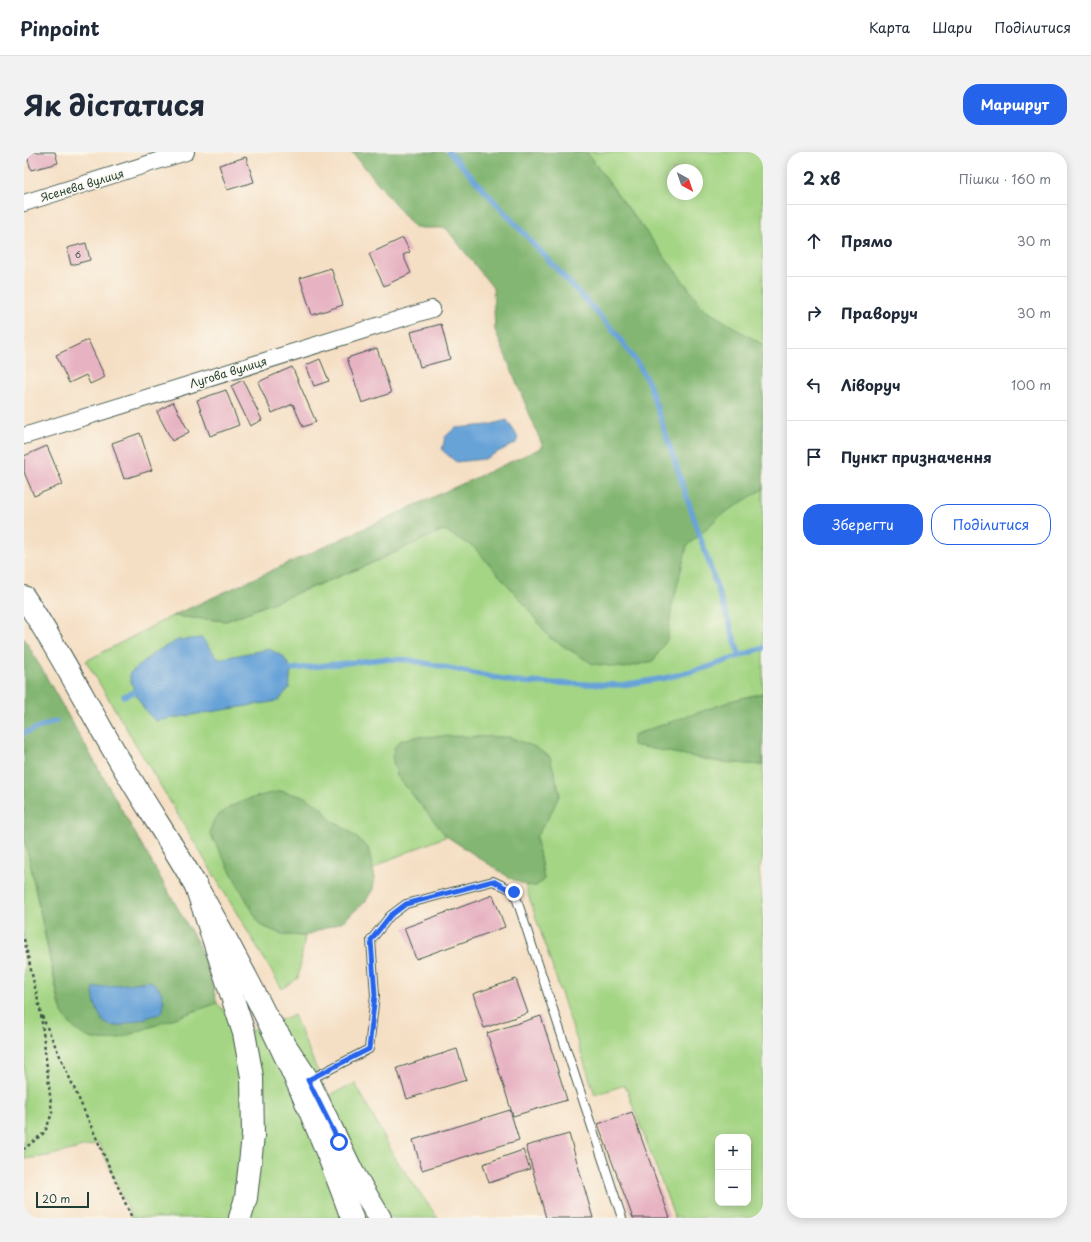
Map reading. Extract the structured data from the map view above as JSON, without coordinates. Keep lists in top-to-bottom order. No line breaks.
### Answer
{"streets":{"street":["Ясенева вулиця","Лугова вулиця"]},"house_numbers":["6"],"scale_bar":"20 m","north":"bottom right","page":{"header":"Pinpoint","nav":["Карта","Шари","Поділитися"],"title":"Як дістатися","buttons":["Маршрут",["Зберегти","Поділитися"]],"heading":["2 хв","Пішки · 160 m"],"list":[["Прямо","30 m"],["Праворуч","30 m"],["Ліворуч","100 m"],"Пункт призначення"],"map_buttons":["+","−"],"scale":"20 m"}}
